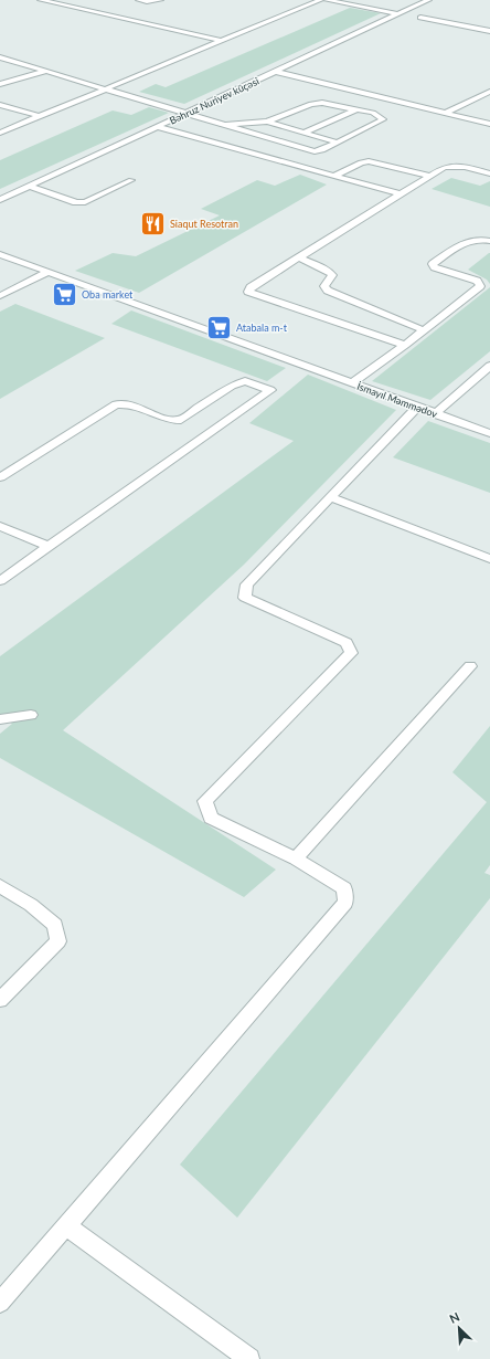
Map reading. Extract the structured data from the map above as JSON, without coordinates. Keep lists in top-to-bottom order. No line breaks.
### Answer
{"streets":{"street":["Bəhruz Nuriyev küçəsi","İsmayıl Məmmədov"]},"places":{"restaurant":["Siaqut Resotran"],"supermarket":["Oba market","Atabala m-t"]},"north":"top left"}
